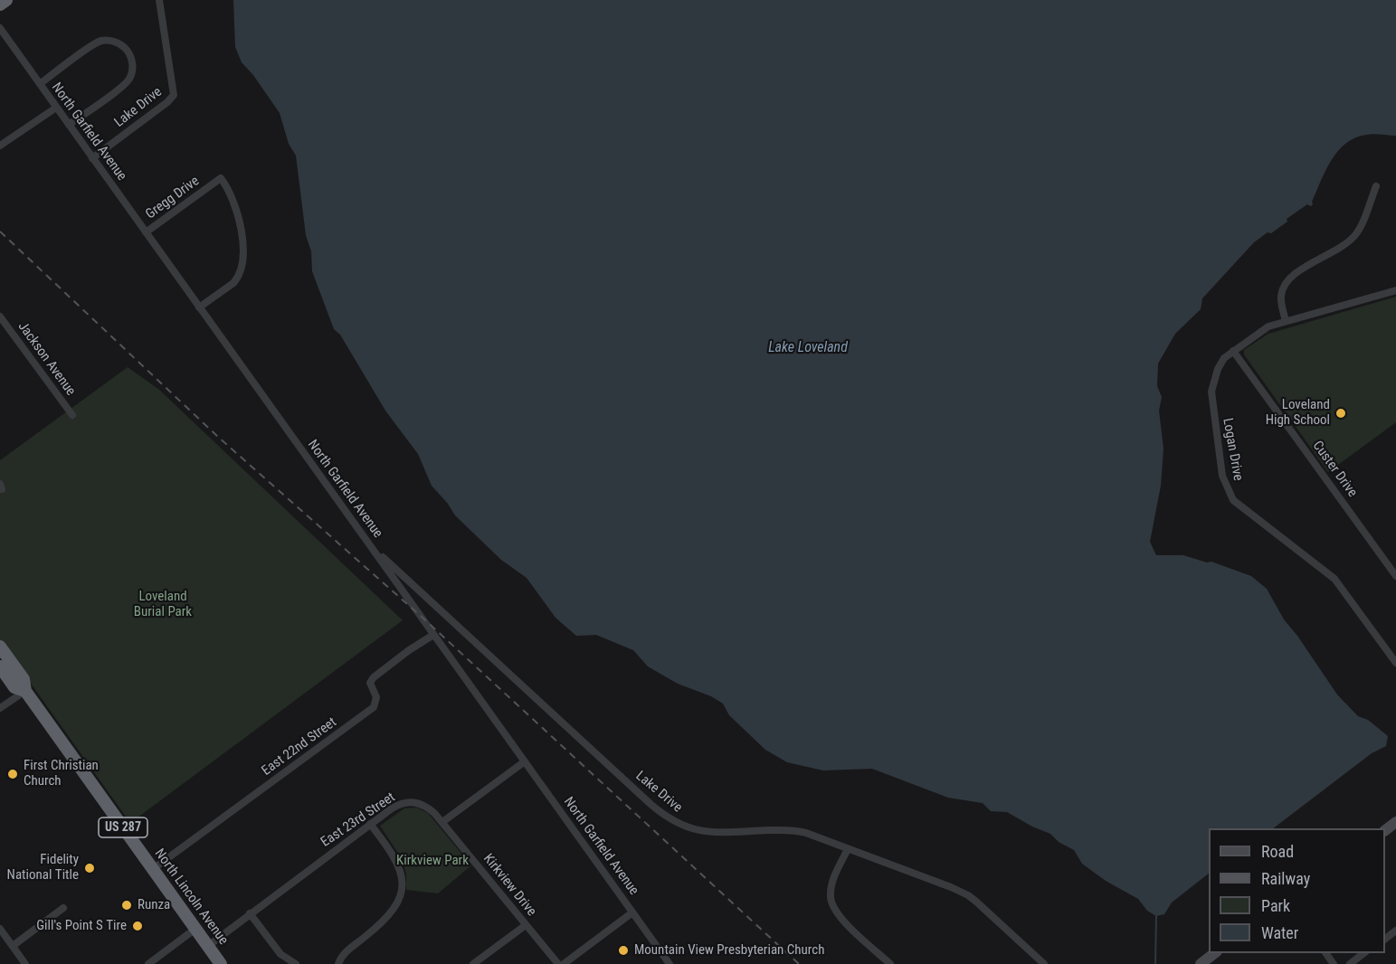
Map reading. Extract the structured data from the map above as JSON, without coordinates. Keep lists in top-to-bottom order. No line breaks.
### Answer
{"streets":{"highway":["US 287","North Lincoln Avenue"],"street":["Lake Drive","North Garfield Avenue","Gregg Drive","Jackson Avenue","Logan Drive","Custer Drive","East 22nd Street","East 23rd Street","Kirkview Drive"]},"crossings":[["Lake Drive","North Garfield Avenue"],["North Garfield Avenue","Gregg Drive"],["North Garfield Avenue","East 22nd Street"],["Logan Drive","Custer Drive"],["East 22nd Street","North Lincoln Avenue"],["East 23rd Street","Kirkview Drive"],["East 23rd Street","North Lincoln Avenue"],["US 287","North Lincoln Avenue"]],"water":["Lake Loveland"],"parks":["Loveland Burial Park","Kirkview Park"],"places":["Loveland High School","First Christian Church","Fidelity National Title","Runza","Gill's Point S Tire","Mountain View Presbyterian Church"],"legend":["Road","Railway","Park","Water"]}
